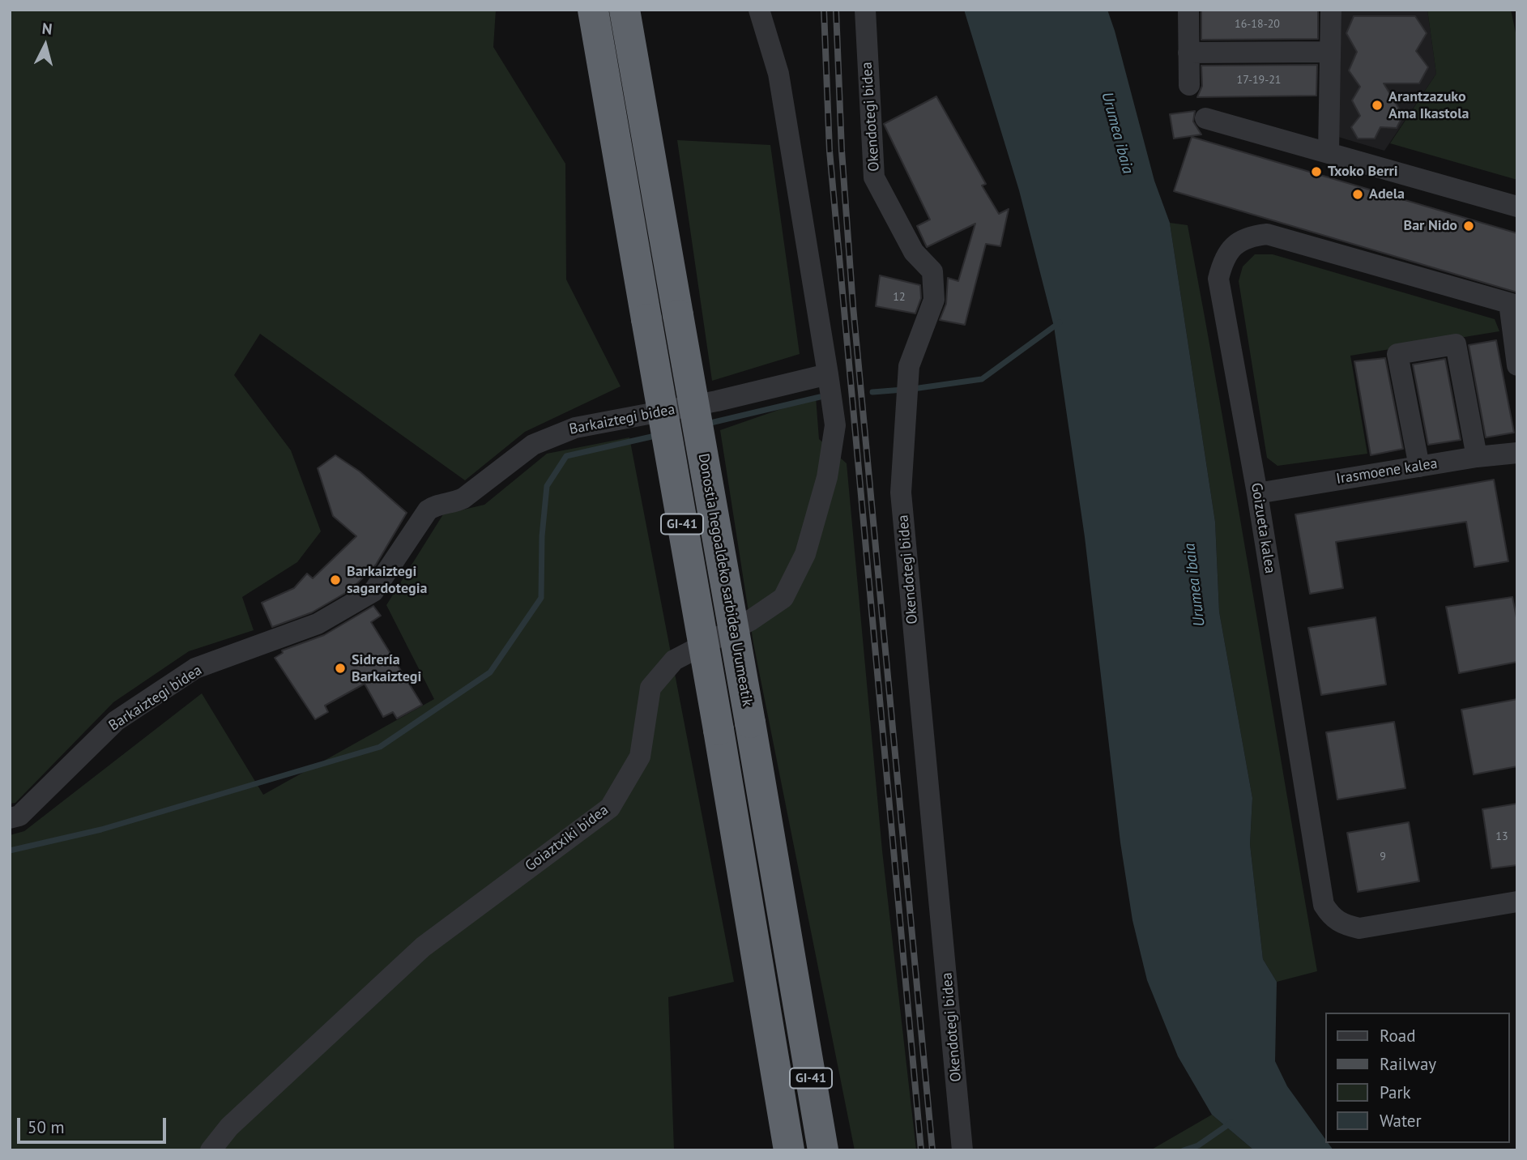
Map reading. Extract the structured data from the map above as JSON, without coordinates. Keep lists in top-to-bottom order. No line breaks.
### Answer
{"streets":{"highway":["GI-41","Donostia hegoaldeko sarbidea Urumeatik"],"street":["Okendotegi bidea","Barkaiztegi bidea","Irasmoene kalea","Goizueta kalea","Goiaztxiki bidea"]},"crossings":[["Barkaiztegi bidea","Goiaztxiki bidea"],["Irasmoene kalea","Goizueta kalea"]],"water":["Urumea ibaia"],"places":["Arantzazuko Ama Ikastola","Txoko Berri","Adela","Bar Nido","Barkaiztegi sagardotegia","Sidrería Barkaiztegi"],"house_numbers":["16-18-20","17-19-21","12","13","9"],"legend":["Road","Railway","Park","Water"],"scale_bar":"50 m","north":"top"}
